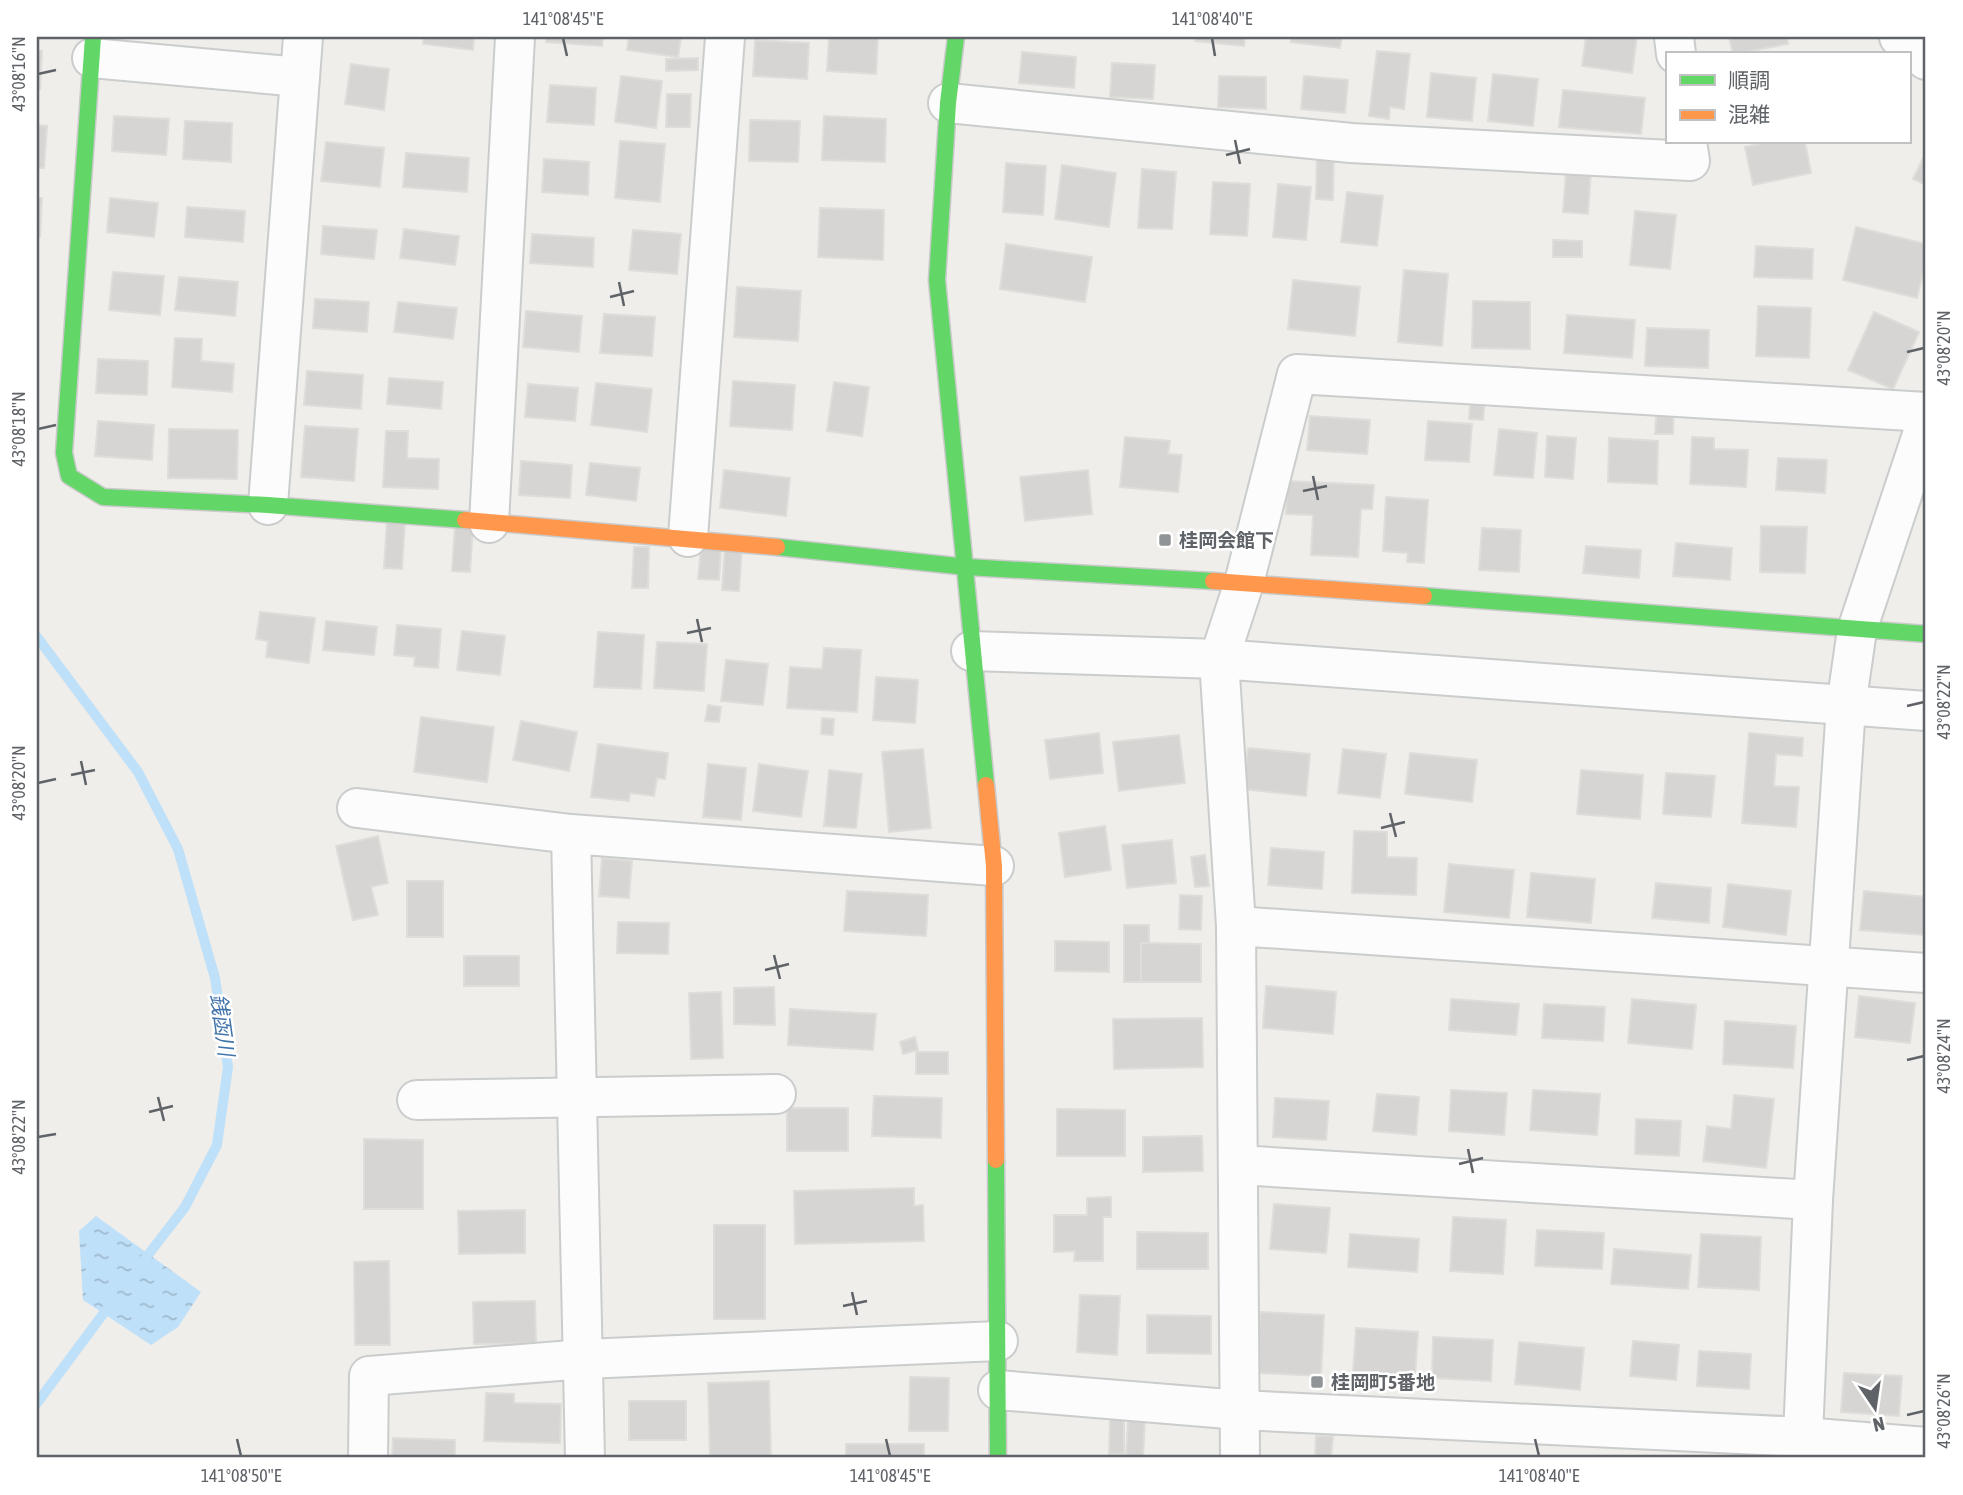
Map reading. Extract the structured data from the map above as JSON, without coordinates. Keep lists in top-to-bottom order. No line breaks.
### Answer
{"water":["銭函川"],"places":{"transit":["桂岡会館下","桂岡町5番地"]},"legend":["順調","混雑"],"north":"bottom","coordinates":["141°08'45\"E","141°08'40\"E","43°08'16\"N","43°08'20\"N","43°08'18\"N","43°08'22\"N","43°08'24\"N","43°08'26\"N","141°08'50\"E"]}
